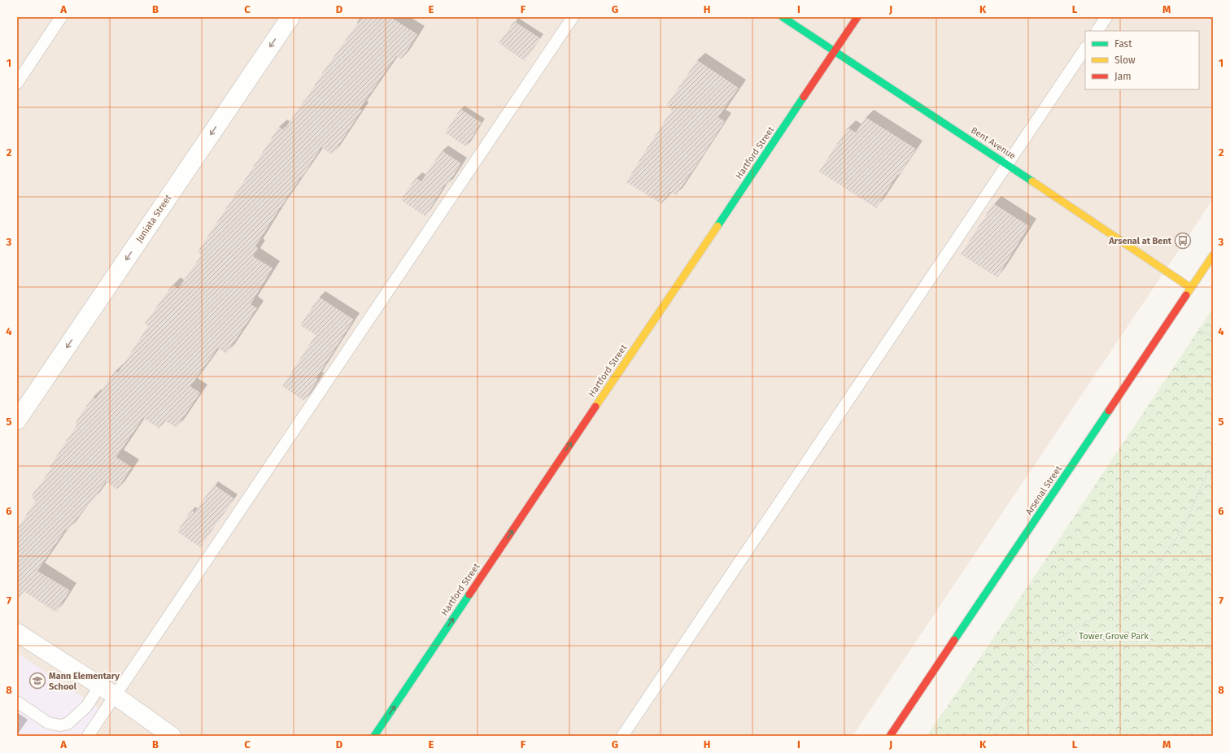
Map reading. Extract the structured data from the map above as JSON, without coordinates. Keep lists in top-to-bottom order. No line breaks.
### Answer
{"streets":{"street":["Bent Avenue","Hartford Street","Juniata Street","Arsenal Street"]},"crossings":[["Bent Avenue","Hartford Street"],["Bent Avenue","Arsenal Street"]],"one_way":["Hartford Street","Juniata Street"],"parks":["Tower Grove Park"],"places":{"bus stop":["Arsenal at Bent"],"school or university":["Mann Elementary School"]},"legend":["Fast","Slow","Jam"],"grid":{"columns":["A","B","C","D","E","F","G","H","I","J","K","L","M"],"rows":["1","2","3","4","5","6","7","8"]}}
